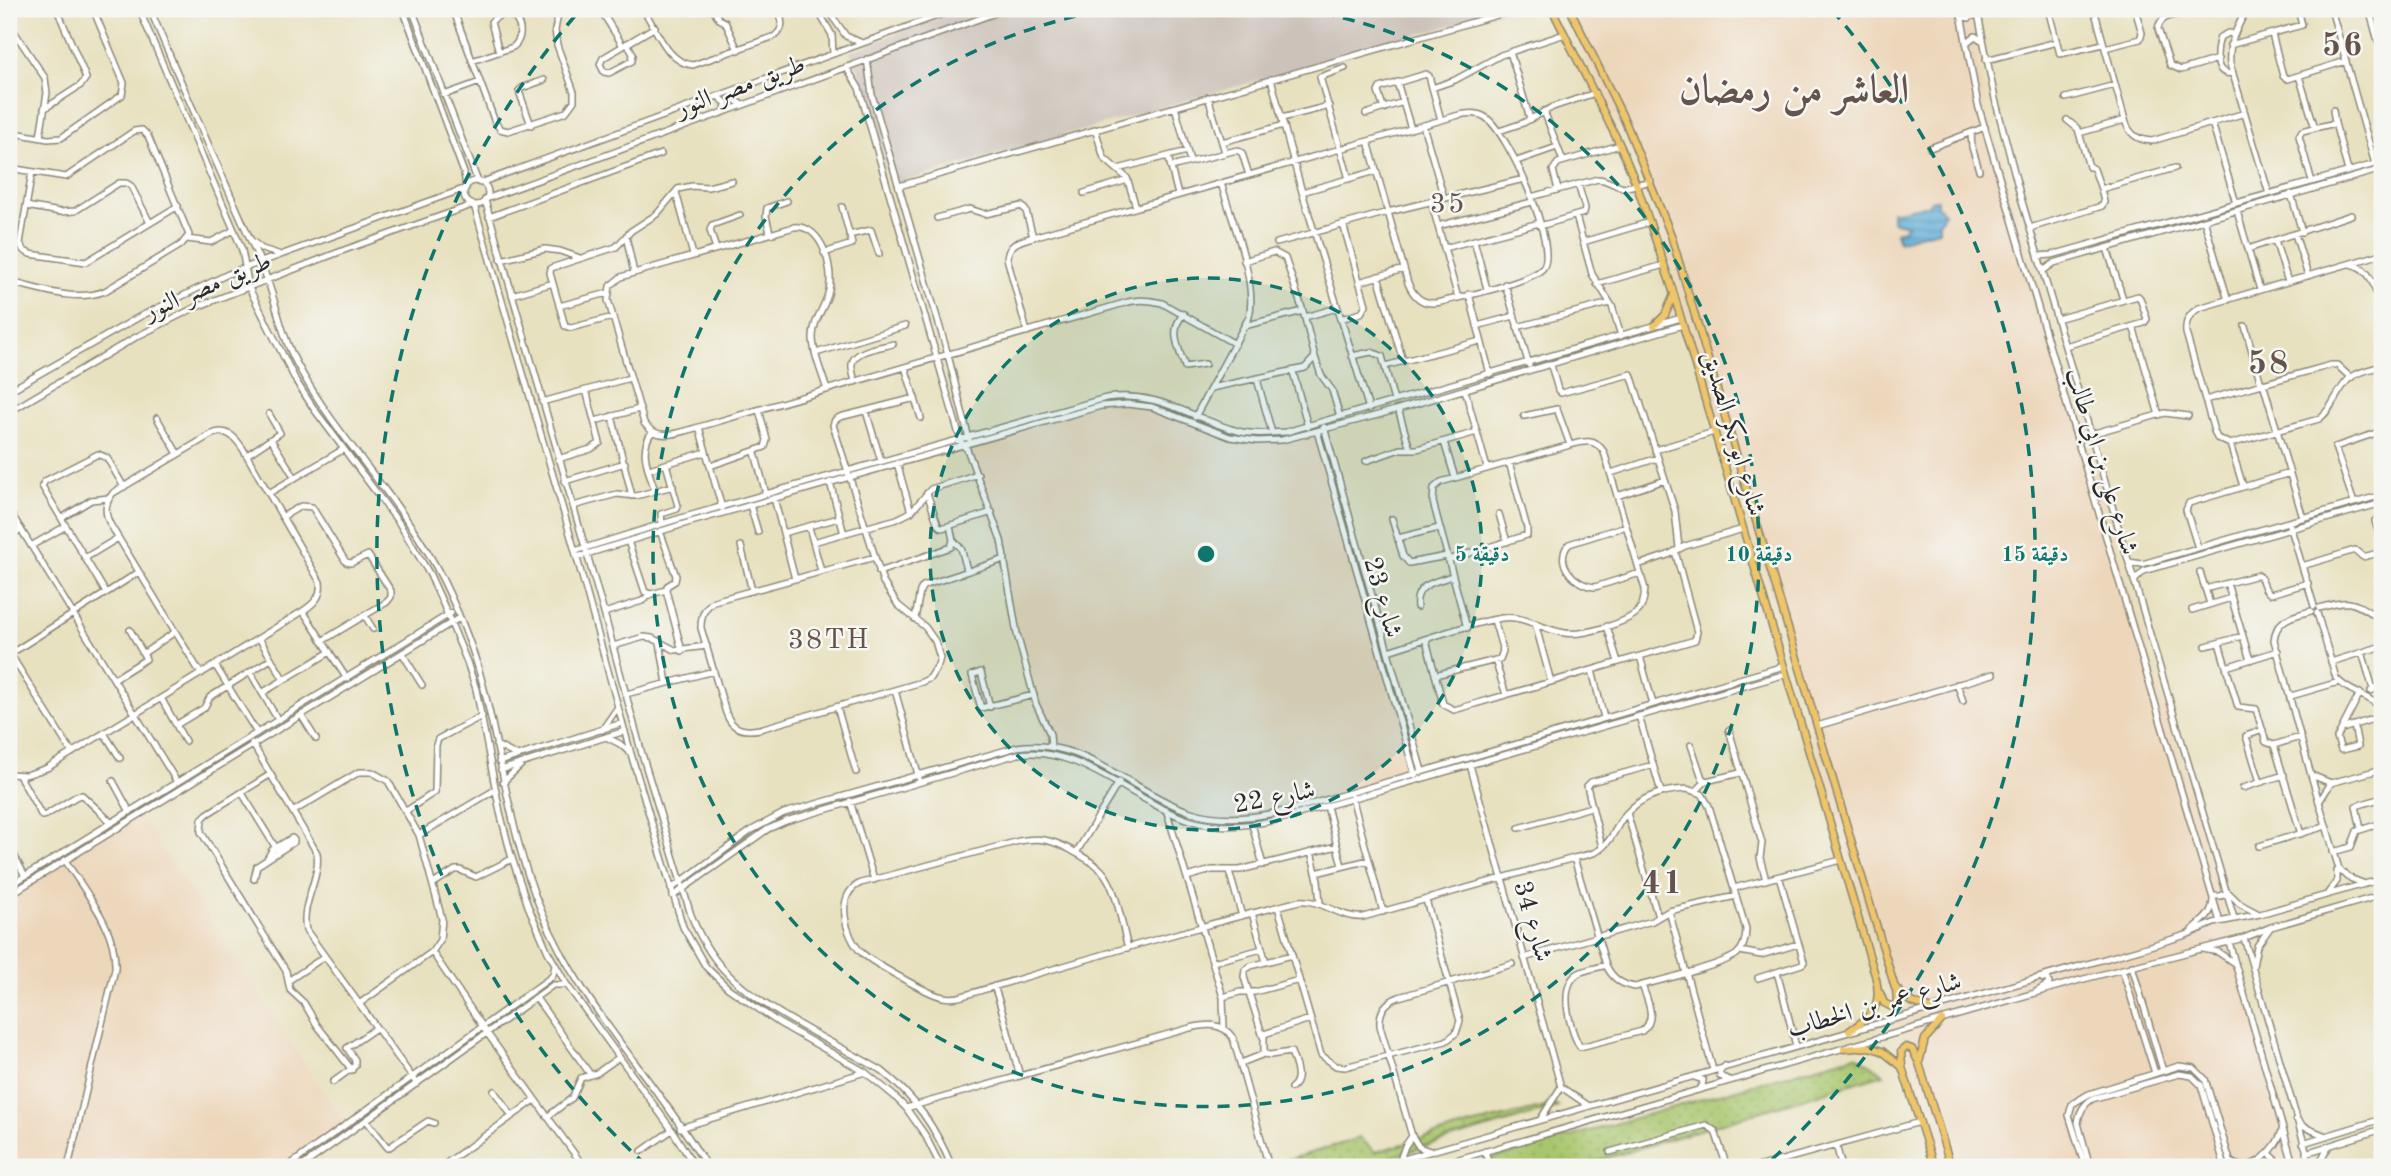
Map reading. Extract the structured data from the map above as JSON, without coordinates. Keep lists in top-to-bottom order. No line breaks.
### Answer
{"streets":{"main road":["شارع ابو بكر الصديق"],"street":["طريق مصر النور","شارع على بن ابى طالب","شارع 23","شارع 22","شارع 34","شارع عمر بن الخطاب"]},"crossings":[["شارع ابو بكر الصديق","شارع 22"],["شارع على بن ابى طالب","شارع عمر بن الخطاب"],["شارع 23","شارع 22"],["شارع 22","شارع 34"]],"districts":["56","العاشر من رمضان","35","58","38TH","41"],"rings":["5 دقيقة","10 دقيقة","15 دقيقة"]}
